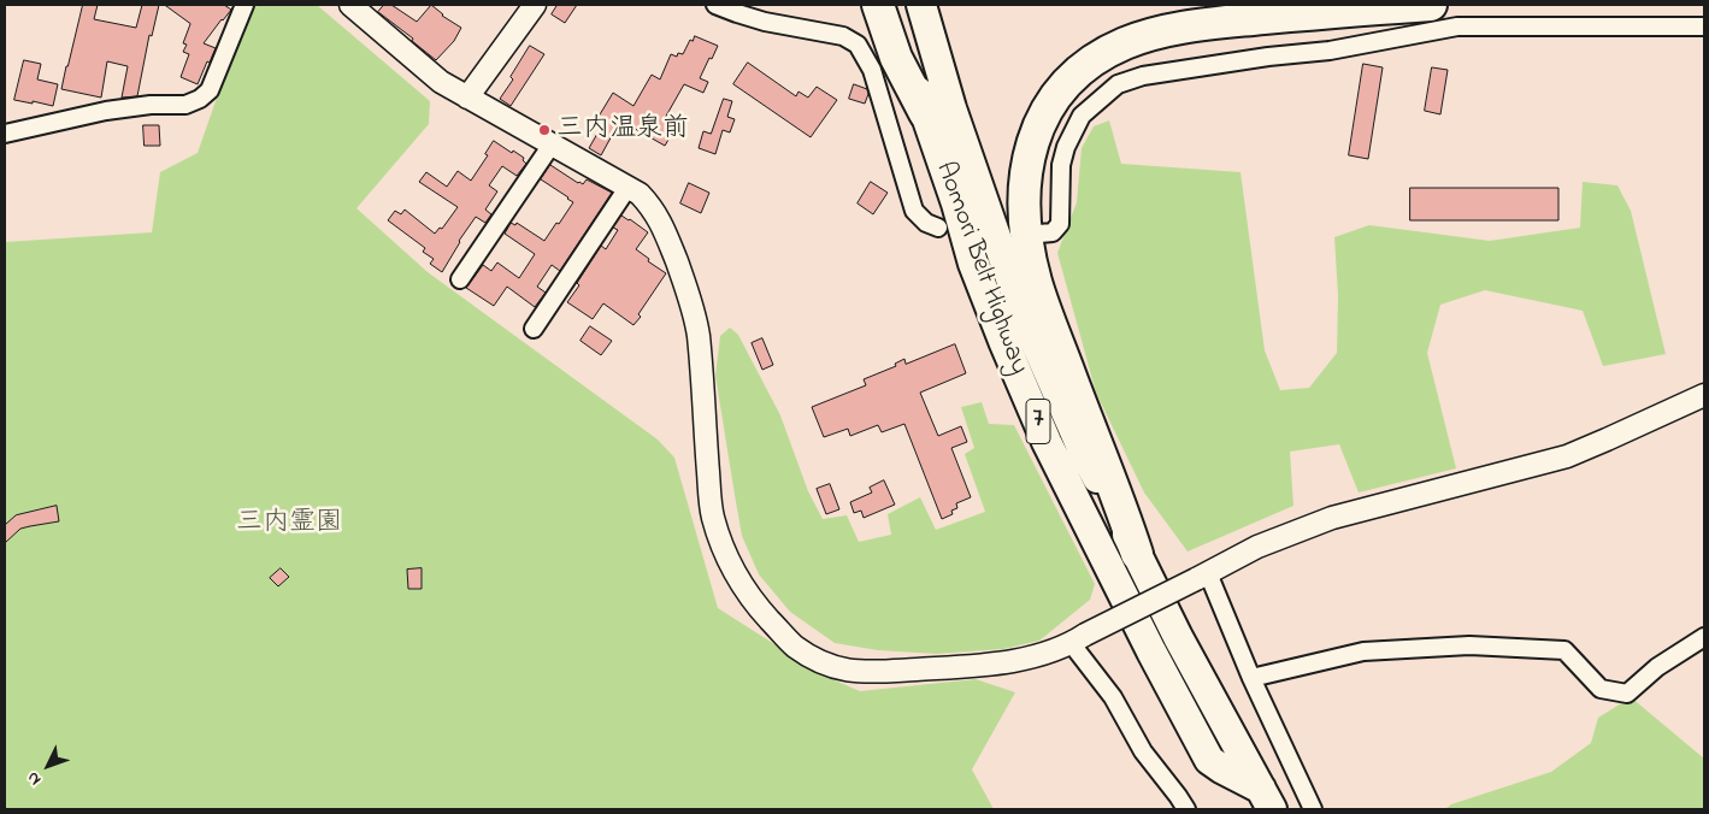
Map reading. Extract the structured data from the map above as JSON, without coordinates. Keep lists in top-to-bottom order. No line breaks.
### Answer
{"streets":{"highway":["Aomori Belt Highway","7"]},"parks":["三内霊園"],"places":["三内温泉前"],"north":"bottom left"}
